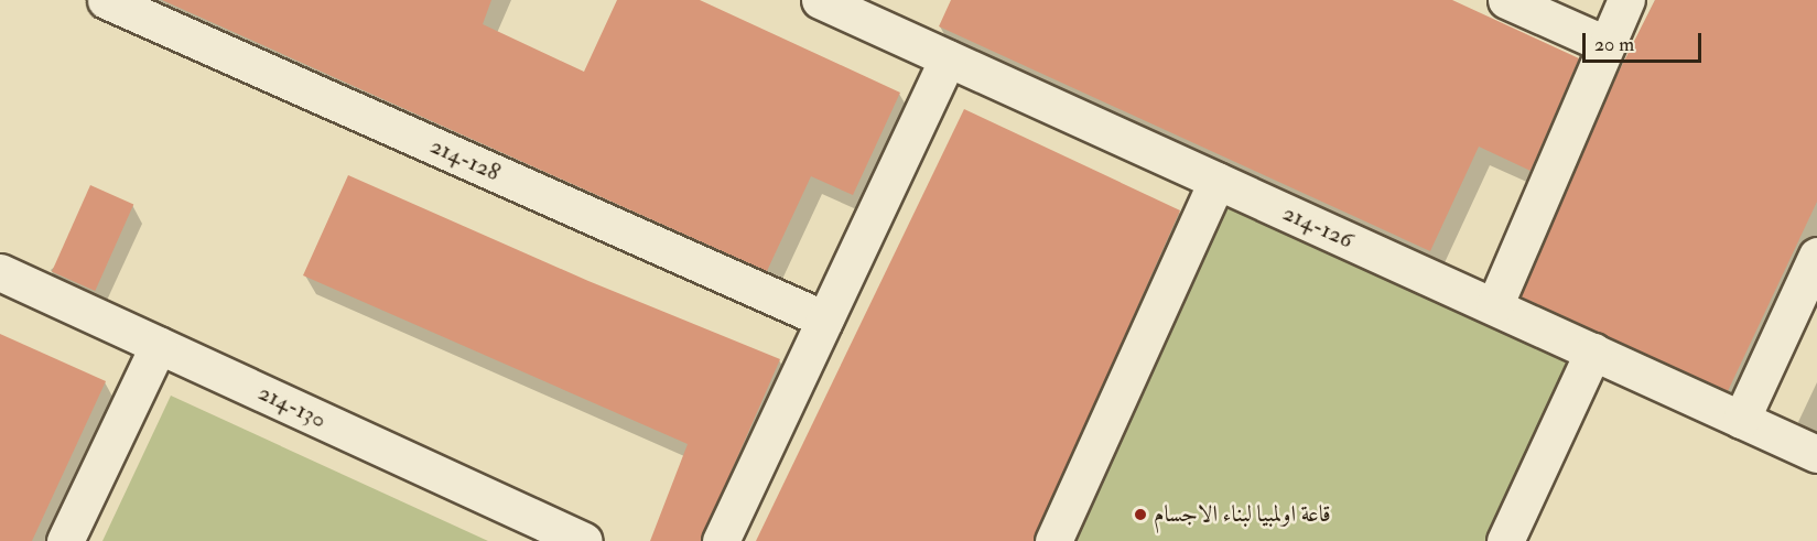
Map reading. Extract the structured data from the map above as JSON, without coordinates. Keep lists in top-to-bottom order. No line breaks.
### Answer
{"streets":{"street":["214-128","214-126","214-130"]},"places":["قاعة اولمبيا لبناء الاجسام"],"scale_bar":"20 m"}
